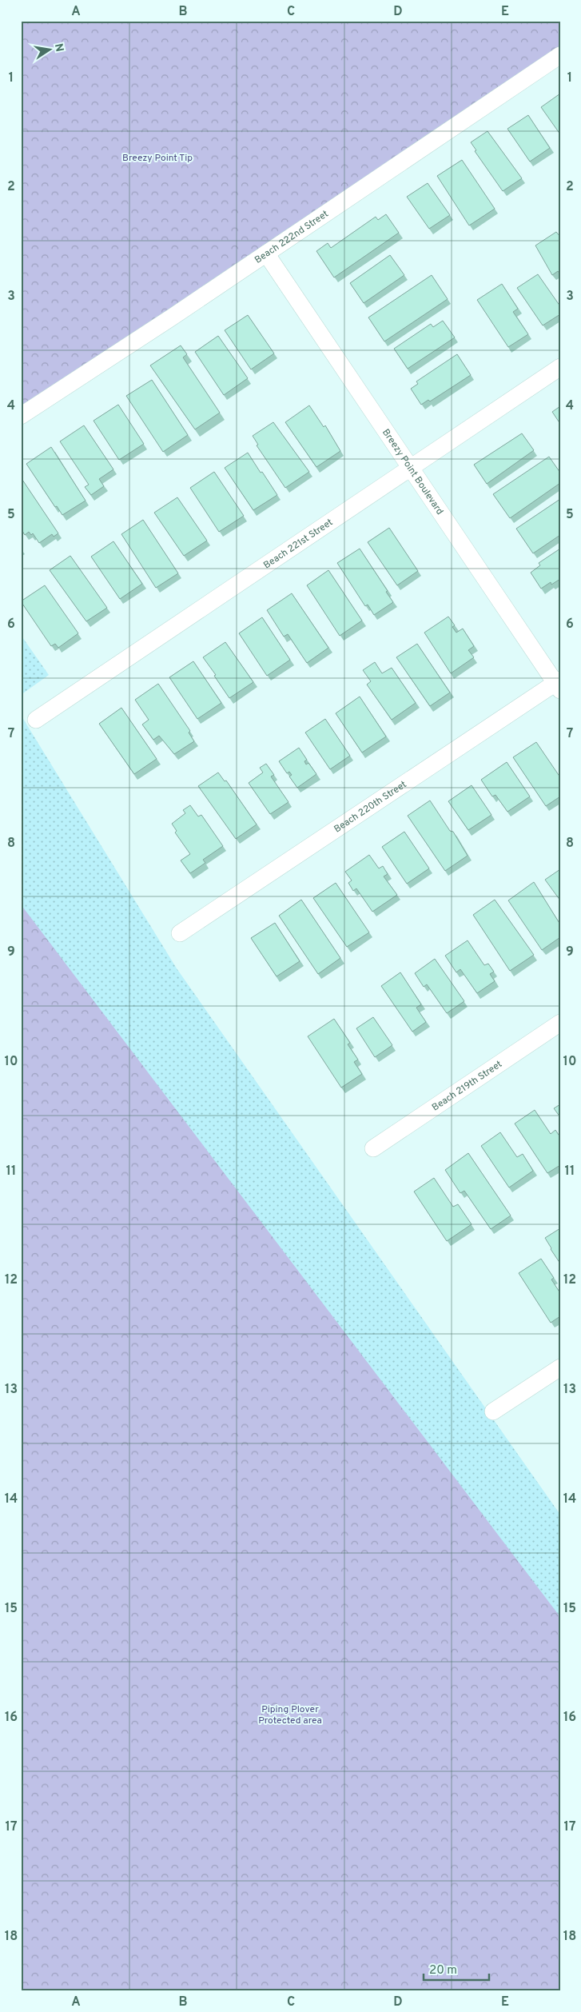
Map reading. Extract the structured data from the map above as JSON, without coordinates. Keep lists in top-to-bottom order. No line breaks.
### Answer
{"streets":{"street":["Beach 222nd Street","Breezy Point Boulevard","Beach 221st Street","Beach 220th Street","Beach 219th Street"]},"crossings":[["Beach 222nd Street","Breezy Point Boulevard"],["Breezy Point Boulevard","Beach 221st Street"],["Breezy Point Boulevard","Beach 220th Street"]],"parks":["Breezy Point Tip","Piping Plover Protected area"],"scale_bar":"20 m","north":"right","grid":{"columns":["A","B","C","D","E"],"rows":["1","2","3","4","5","6","7","8","9","10","11","12","13","14","15","16","17","18"]}}
